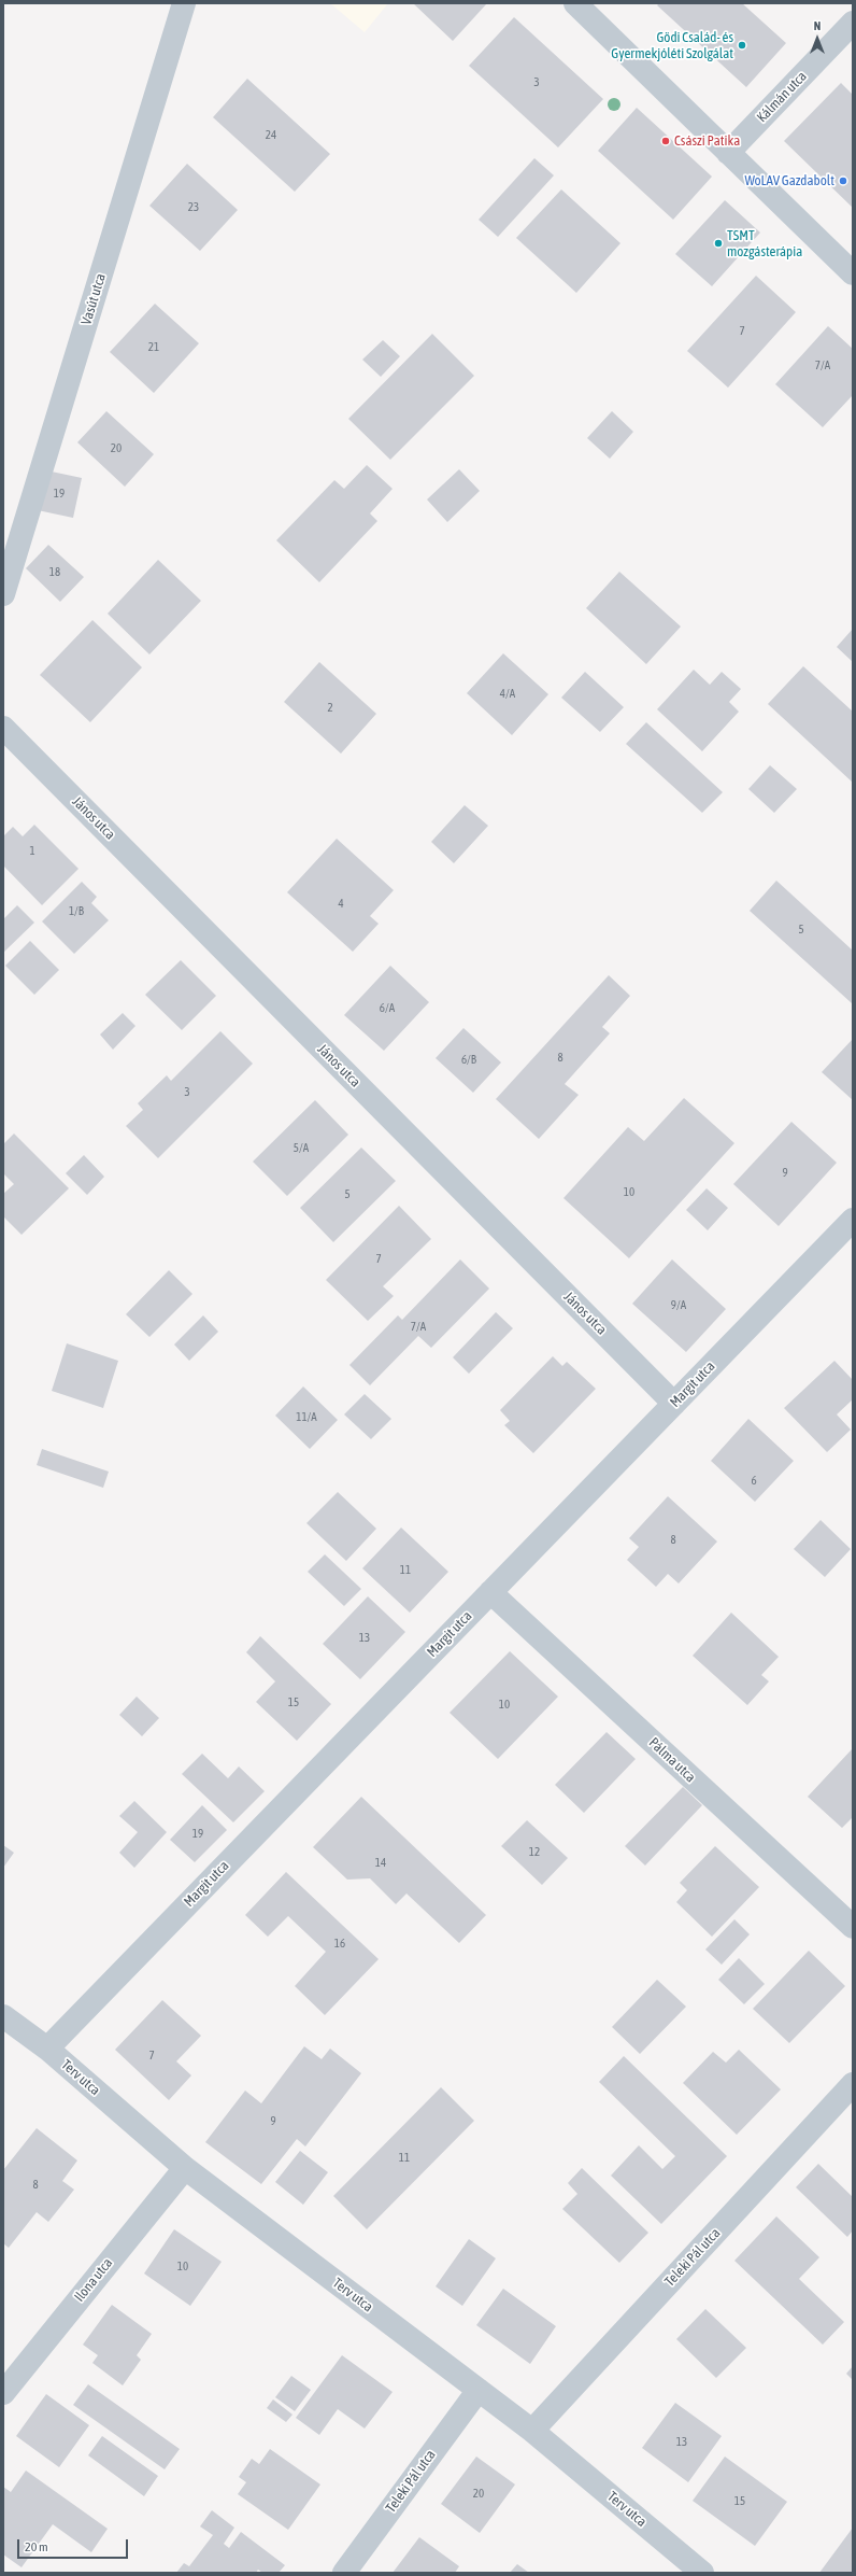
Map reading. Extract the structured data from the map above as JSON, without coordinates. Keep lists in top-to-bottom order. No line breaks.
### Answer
{"streets":{"street":["Kálmán utca","Vasút utca","János utca","Margit utca","Pálma utca","Terv utca","Teleki Pál utca","Ilona utca"]},"crossings":[["János utca","Margit utca"],["Margit utca","Pálma utca"],["Margit utca","Terv utca"],["Terv utca","Teleki Pál utca"],["Terv utca","Ilona utca"]],"places":["Gödi Család- és Gyermekjóléti Szolgálat","Császi Patika","WoLAV Gazdabolt","TSMT mozgásterápia"],"house_numbers":["3","24","23","7","21","7/A","20","19","18","4/A","2","1","4","1/B","5","6/A","8","6/B","3","5/A","9","10","5","7","9/A","7/A","11/A","6","8","11","13","15","10","19","12","14","16","7","9","11","8","10","13","20","15"],"scale_bar":"20 m","north":"top"}
